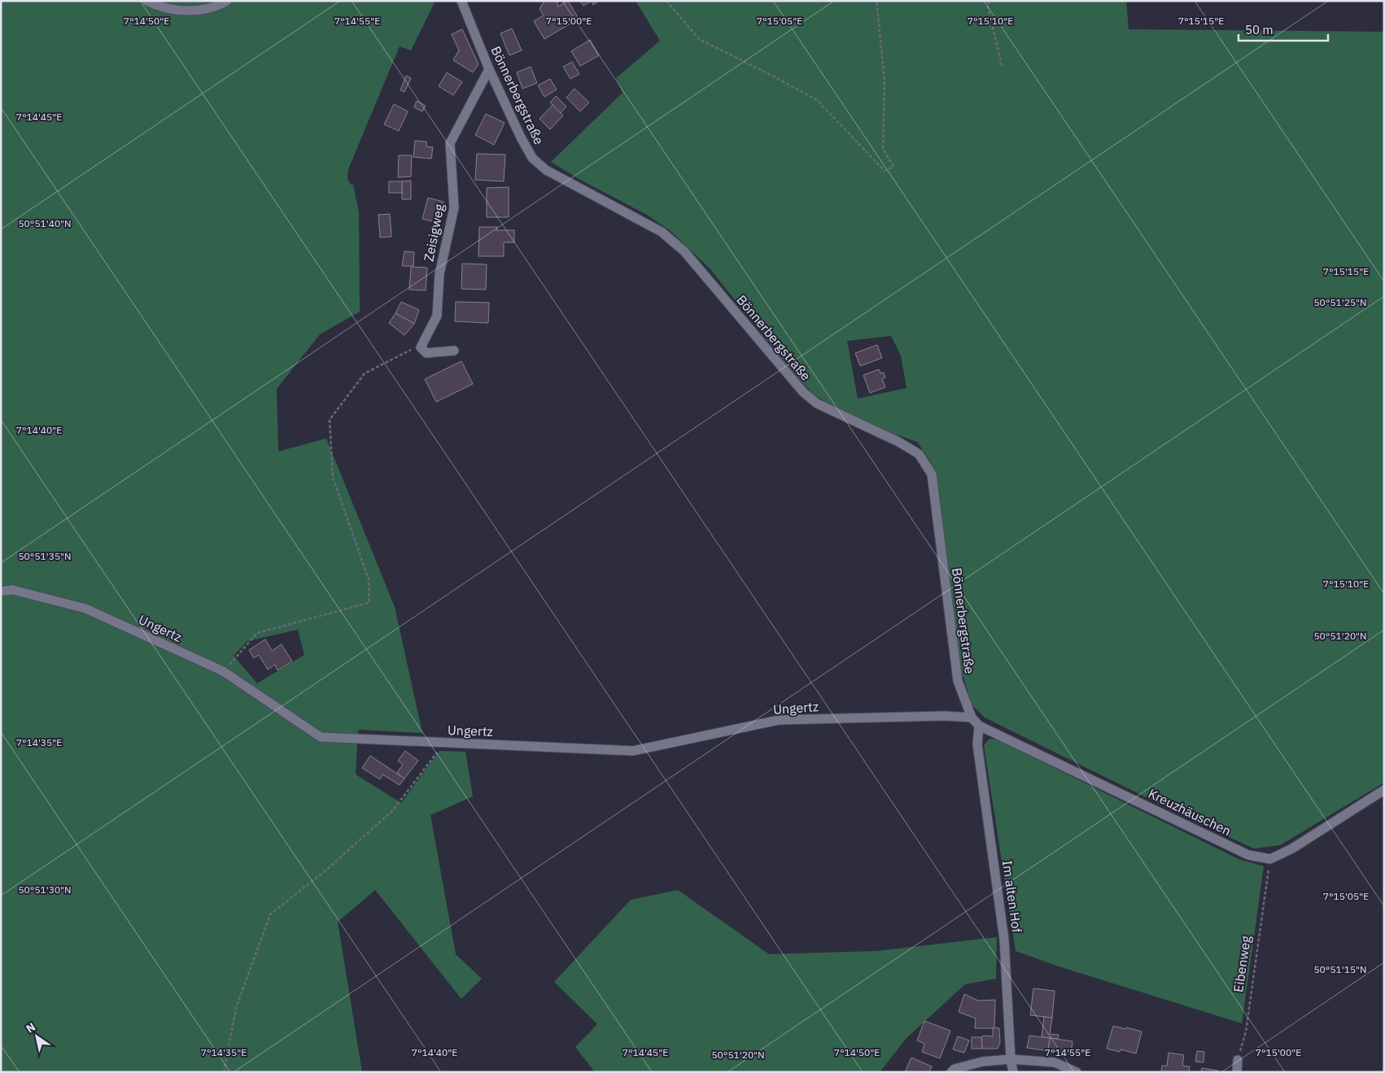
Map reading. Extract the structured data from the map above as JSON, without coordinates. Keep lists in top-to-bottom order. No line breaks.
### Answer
{"streets":{"street":["Bönnerbergstraße","Zeisigweg","Ungertz","Kreuzhäuschen","Im alten Hof"],"path":["Eibenweg"]},"crossings":[["Bönnerbergstraße","Zeisigweg"],["Bönnerbergstraße","Ungertz"],["Bönnerbergstraße","Kreuzhäuschen"],["Bönnerbergstraße","Im alten Hof"],["Kreuzhäuschen","Im alten Hof"],["Kreuzhäuschen","Eibenweg"]],"scale_bar":"50 m","north":"top left","coordinates":["7°14'50\"E","7°14'55\"E","7°15'00\"E","7°15'05\"E","7°15'10\"E","7°15'15\"E","7°14'45\"E","50°51'40\"N","50°51'25\"N","7°14'40\"E","50°51'35\"N","50°51'20\"N","7°14'35\"E","50°51'30\"N","50°51'15\"N"]}
